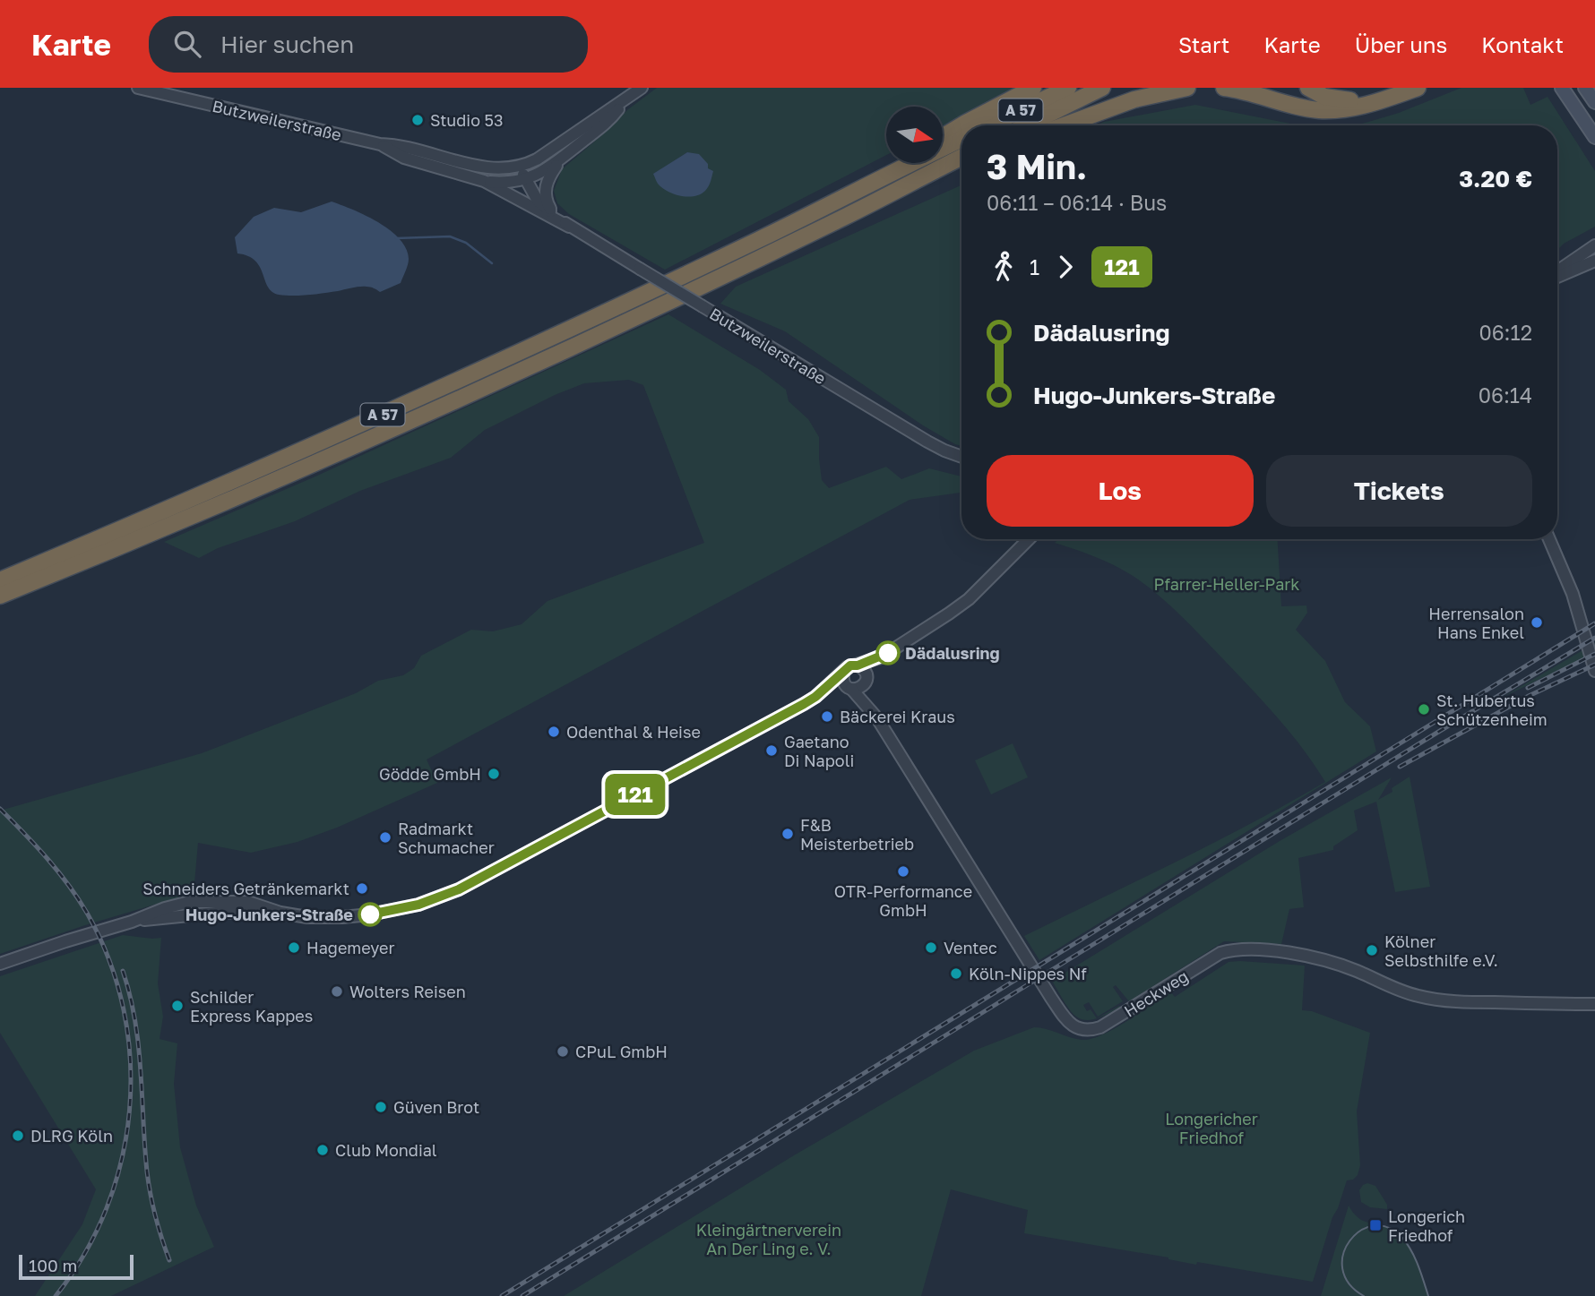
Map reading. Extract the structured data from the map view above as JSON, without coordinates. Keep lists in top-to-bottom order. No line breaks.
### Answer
{"streets":{"highway":["A 57"],"street":["Butzweilerstraße","Heckweg"]},"parks":["Pfarrer-Heller-Park","Longericher Friedhof","Kleingärtnerverein An Der Ling e. V."],"places":{"other":["Studio 53","Herrensalon Hans Enkel","Dädalusring","St. Hubertus Schützenheim","Bäckerei Kraus","Odenthal & Heise","Gaetano Di Napoli","Gödde GmbH","F&B Meisterbetrieb","Radmarkt Schumacher","OTR-Performance GmbH","Schneiders Getränkemarkt","Hugo-Junkers-Straße","Hagemeyer","Ventec","Kölner Selbsthilfe e.V.","Köln-Nippes Nf","Wolters Reisen","Schilder Express Kappes","CPuL GmbH","Güven Brot","DLRG Köln","Club Mondial"],"transit":["Longerich Friedhof"]},"lines":["bus line 121"],"scale_bar":"100 m","north":"right","page":{"header":"Karte","search":"Hier suchen","nav":["Start","Karte","Über uns","Kontakt"],"on_map":"121","heading":["3 Min.","06:11 – 06:14 · Bus","3.20 €"],"legs":["1","121"],"list":[{"name":"Dädalusring","value":"06:12"},{"name":"Hugo-Junkers-Straße","value":"06:14"}],"buttons":["Los","Tickets"],"scale":"100 m"}}
